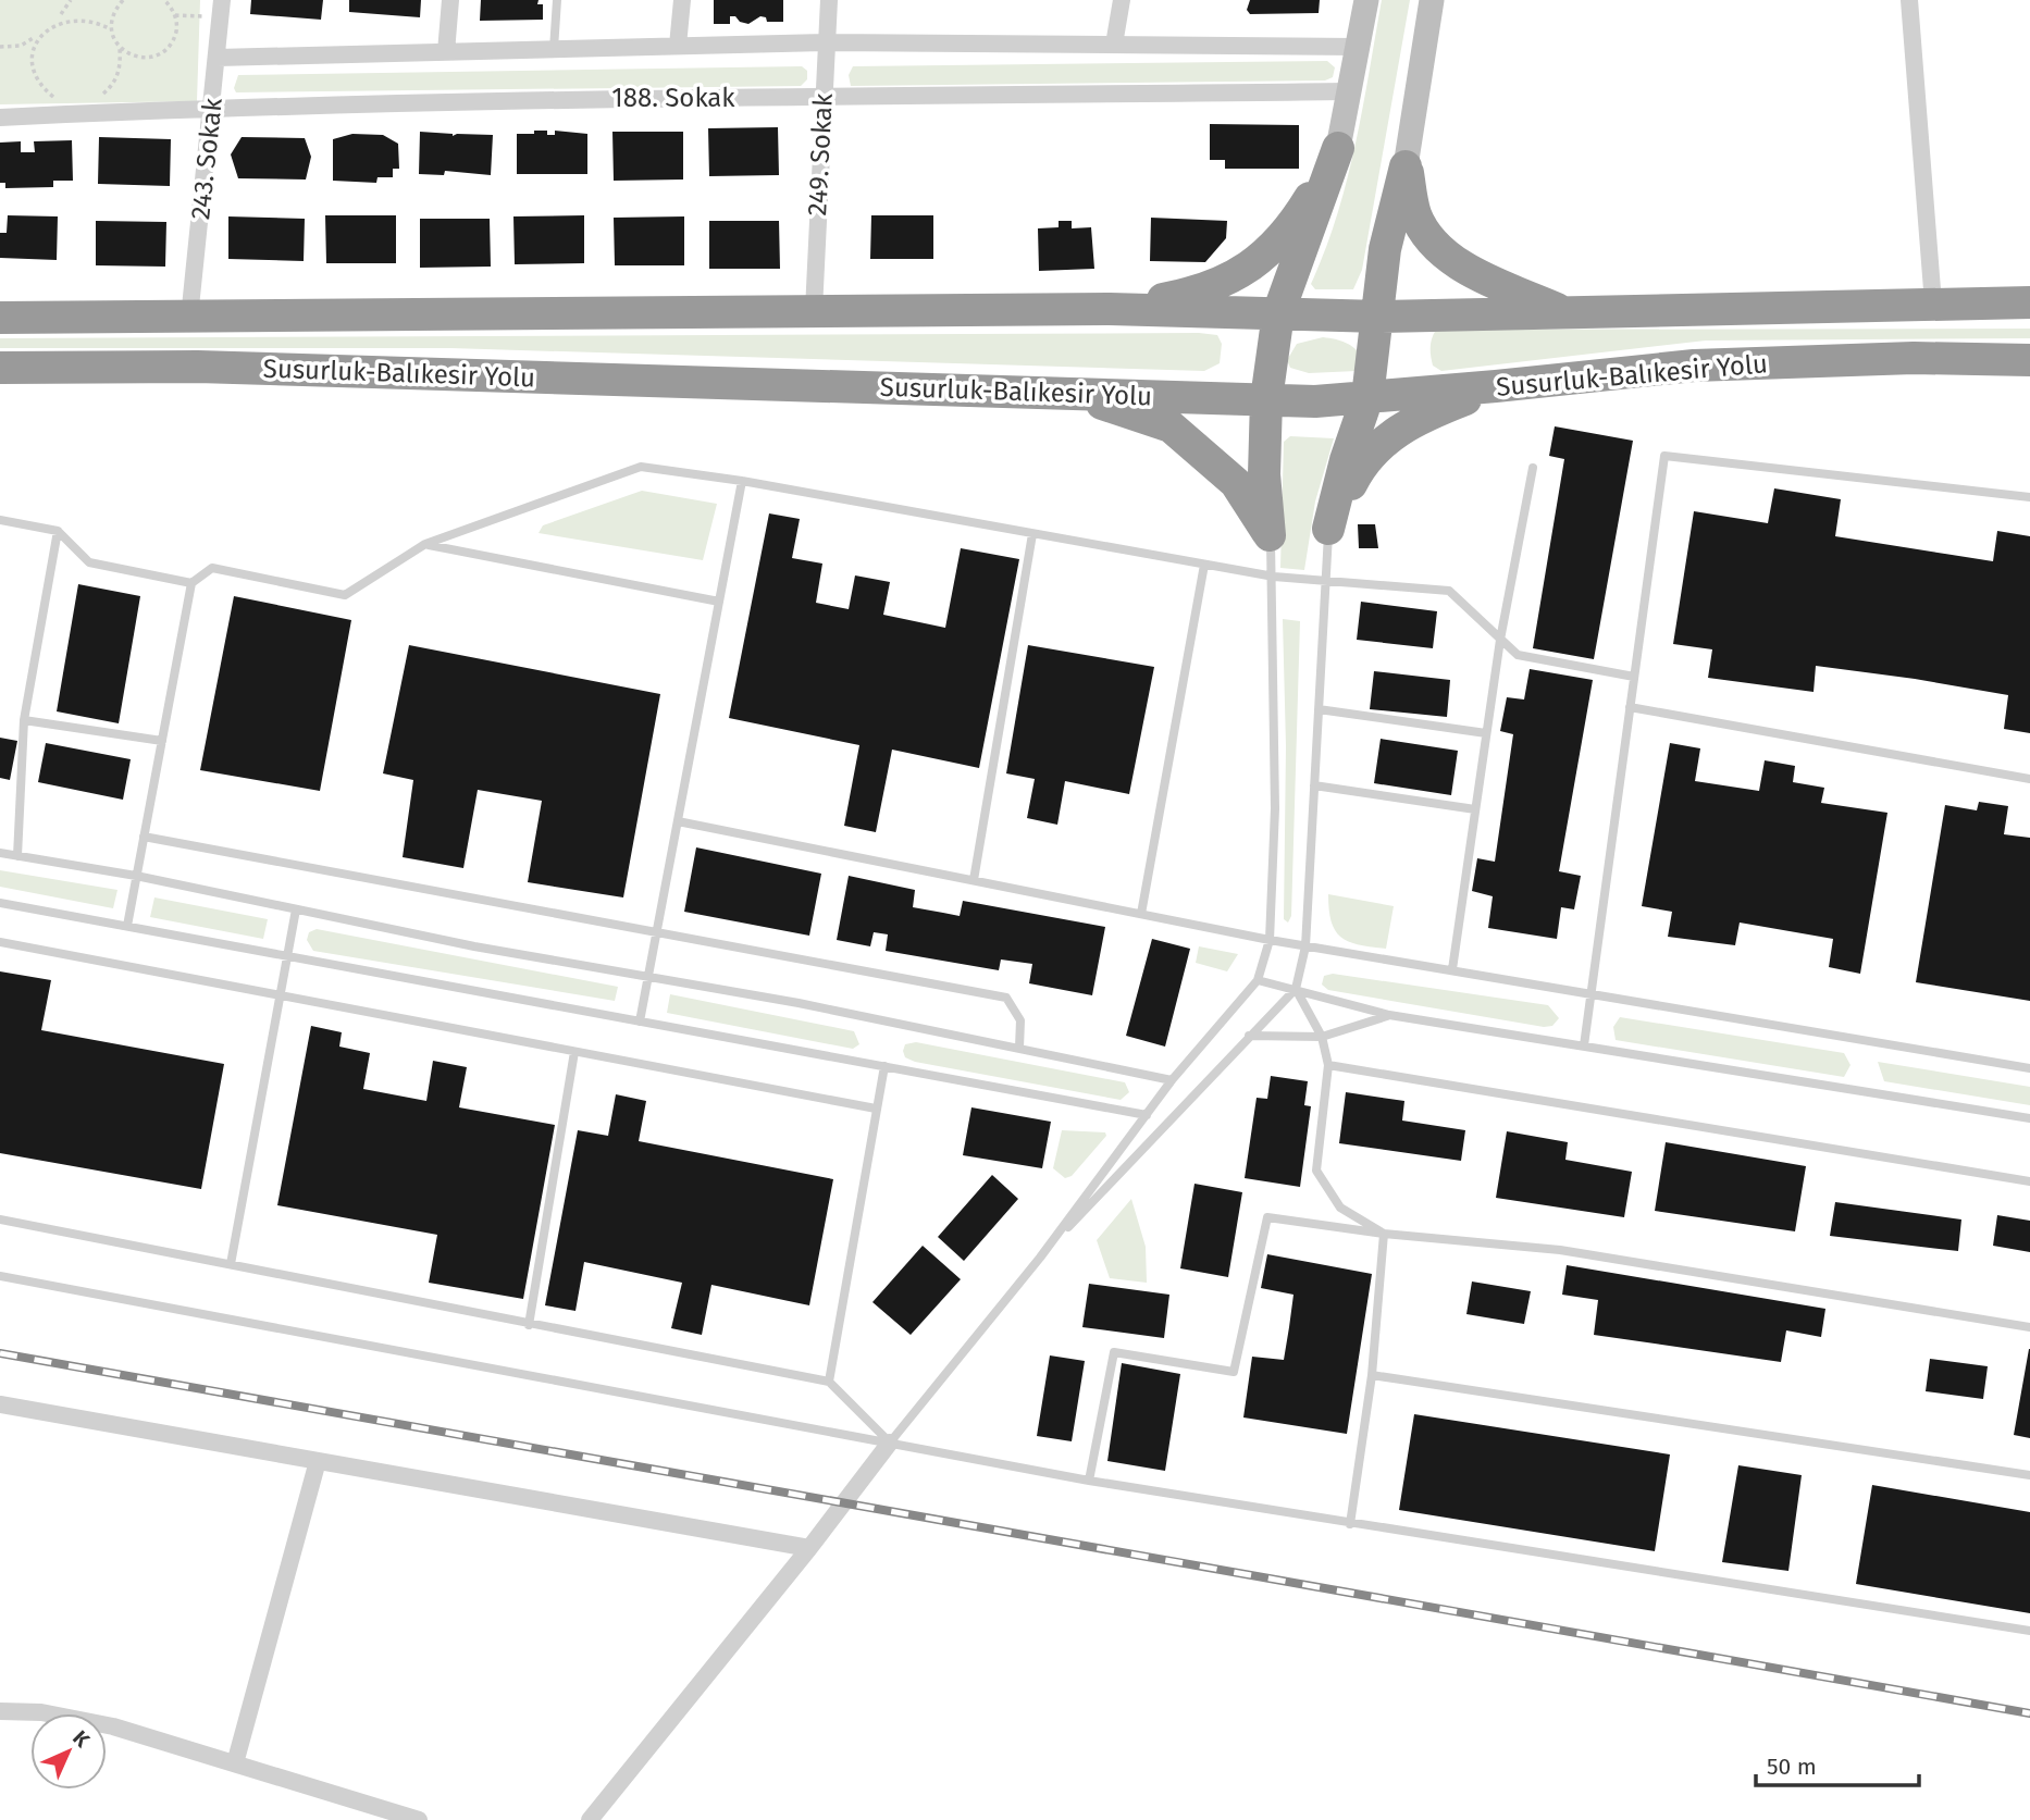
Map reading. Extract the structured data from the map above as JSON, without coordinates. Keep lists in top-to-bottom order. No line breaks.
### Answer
{"streets":{"highway":["Susurluk-Balıkesir Yolu"],"street":["188. Sokak","249. Sokak","243. Sokak"]},"crossings":[["188. Sokak","249. Sokak"],["188. Sokak","243. Sokak"],["249. Sokak","Susurluk-Balıkesir Yolu"],["243. Sokak","Susurluk-Balıkesir Yolu"]],"scale_bar":"50 m","north":"top right"}
